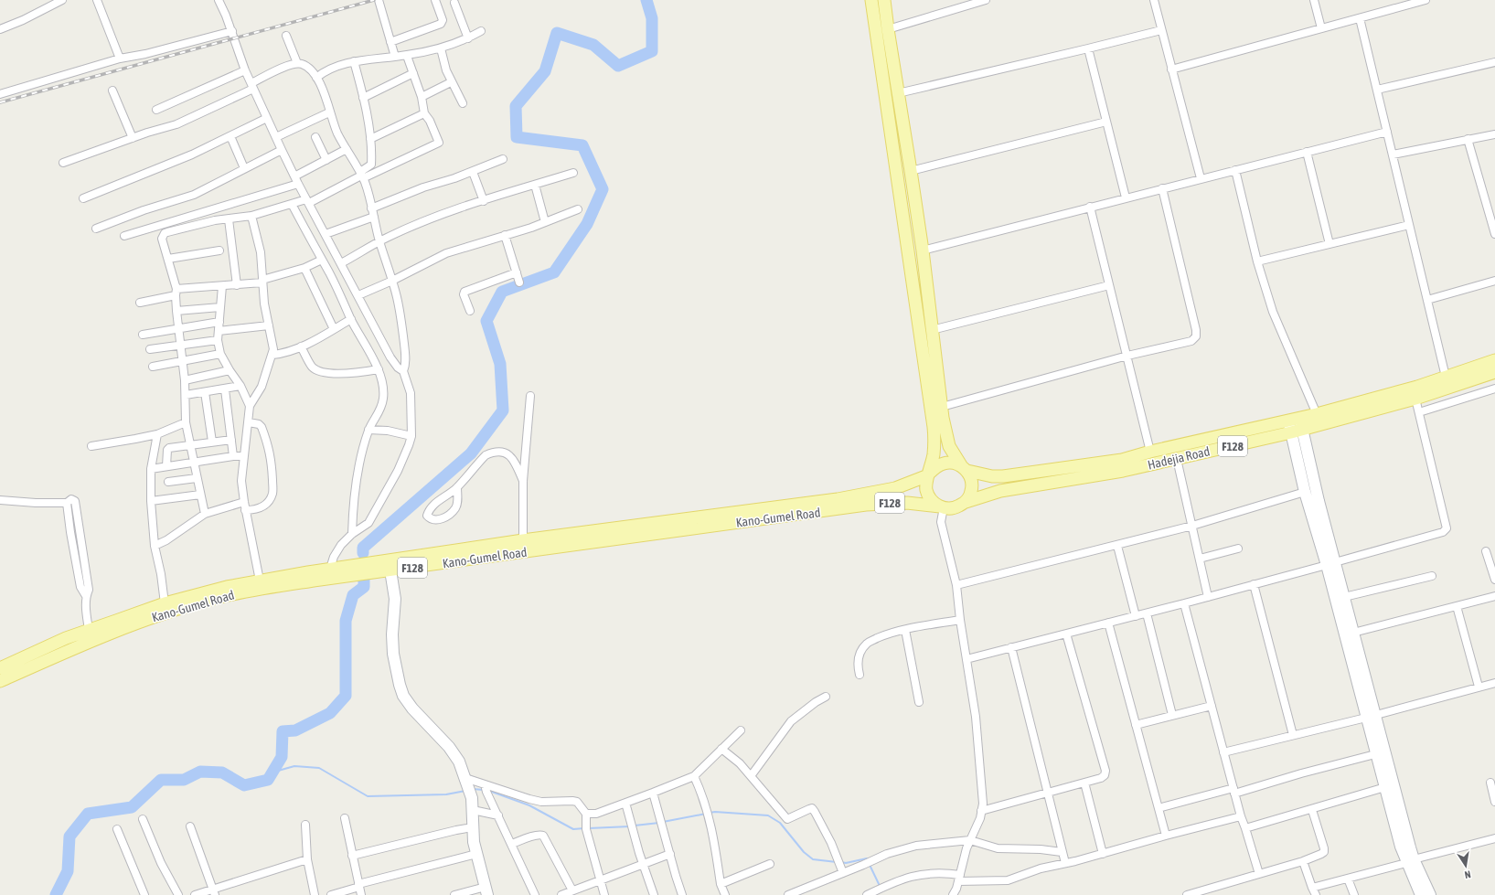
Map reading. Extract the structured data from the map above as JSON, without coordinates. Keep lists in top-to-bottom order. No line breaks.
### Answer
{"streets":{"main road":["F128","Hadejia Road","Kano-Gumel Road"]},"crossings":[["F128","Hadejia Road"],["F128","Kano-Gumel Road"],["Hadejia Road","Kano-Gumel Road"]],"north":"bottom"}
